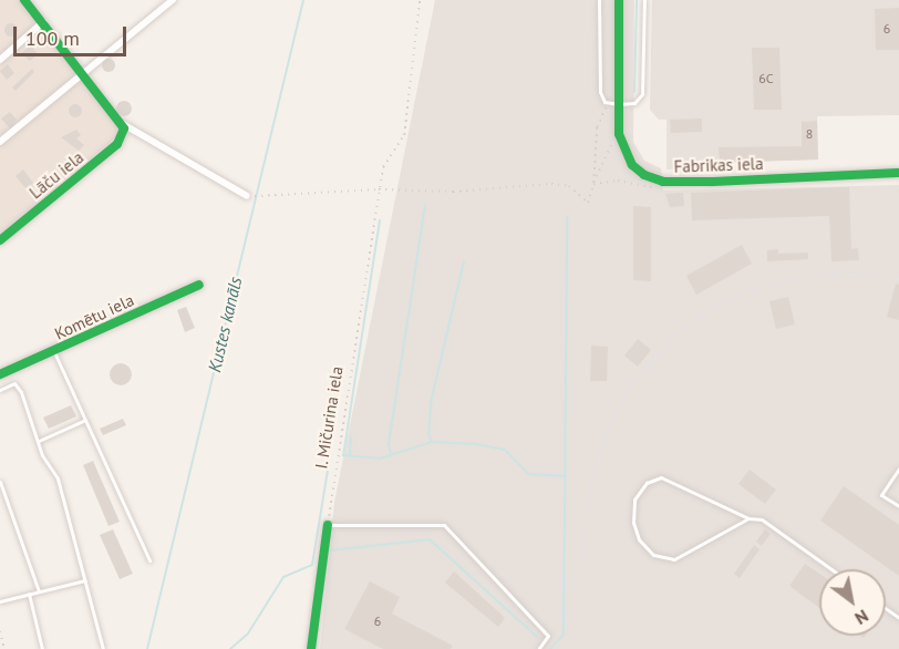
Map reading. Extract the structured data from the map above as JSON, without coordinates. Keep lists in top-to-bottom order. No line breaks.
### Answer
{"streets":{"street":["Fabrikas iela","Lāču iela","Komētu iela"],"path":["I. Mičurina iela"]},"water":["Kustes kanāls"],"house_numbers":["6","6C","8","6"],"scale_bar":"100 m","north":"bottom right"}
